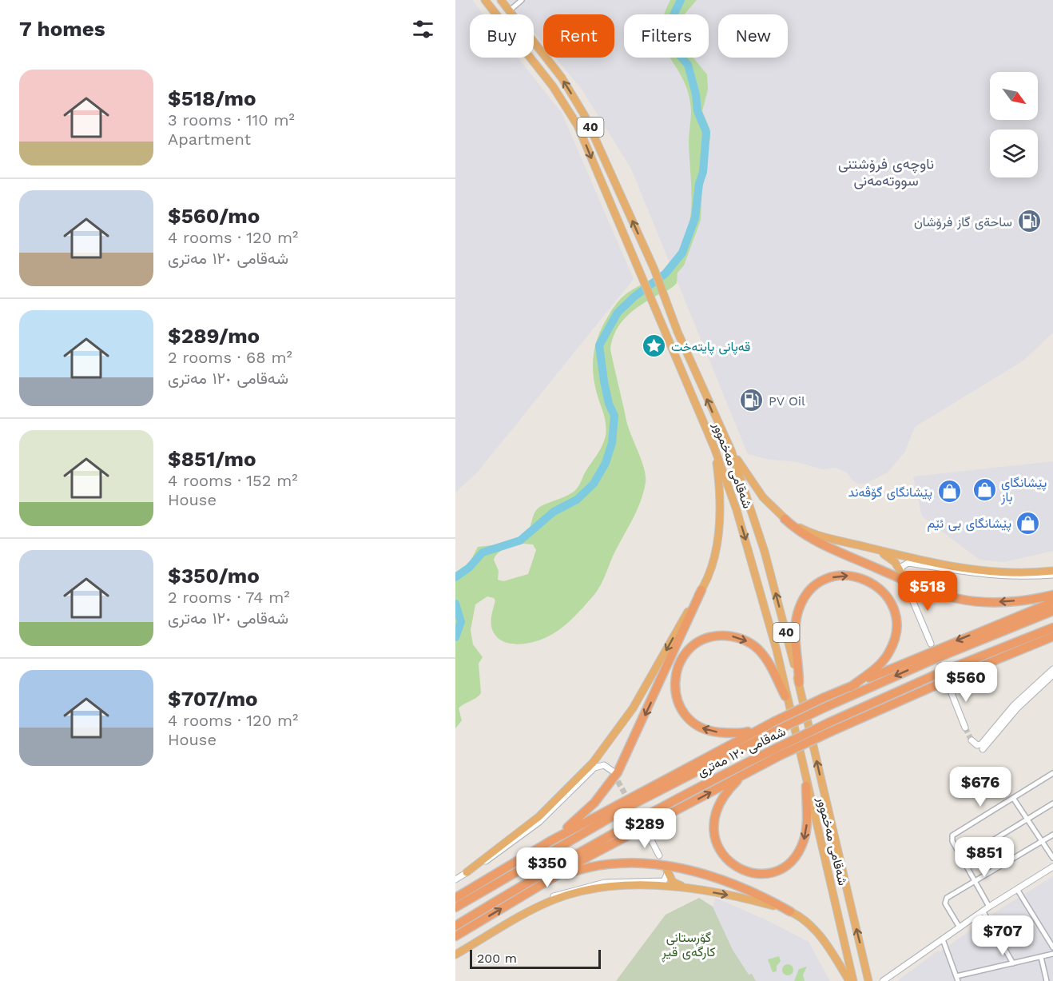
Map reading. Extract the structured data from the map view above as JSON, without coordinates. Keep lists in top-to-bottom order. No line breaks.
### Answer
{"streets":{"highway":["40","شەقامی مەخموور","شەقامی ١٢٠ مەتری"]},"districts":["ناوچەی فرۆشتنی سووتەمەنی"],"parks":["گۆڕستانی کارگەی قیڕ"],"places":{"fuel station":["ساحةی گاز فرۆشان","PV Oil"],"place":["قەپانی پایتەخت"],"shop":["پێشانگای باز","پێشانگای گۆڤەند","پێشانگای بی ئێم"]},"scale_bar":"200 m","north":"bottom right","page":{"heading":"7 homes","chip":["Buy","Rent","Filters","New"],"list":[{"name":"$518/mo","note":"3 rooms · 110 m² · Apartment"},{"name":"$560/mo","note":"4 rooms · 120 m² · شەقامی ١٢٠ مەتری"},{"name":"$289/mo","note":"2 rooms · 68 m² · شەقامی ١٢٠ مەتری"},{"name":"$851/mo","note":"4 rooms · 152 m² · House"},{"name":"$350/mo","note":"2 rooms · 74 m² · شەقامی ١٢٠ مەتری"},{"name":"$707/mo","note":"4 rooms · 120 m² · House"}],"price":["$518","$560","$676","$289","$851","$350","$707"],"scale":"200 m"}}
